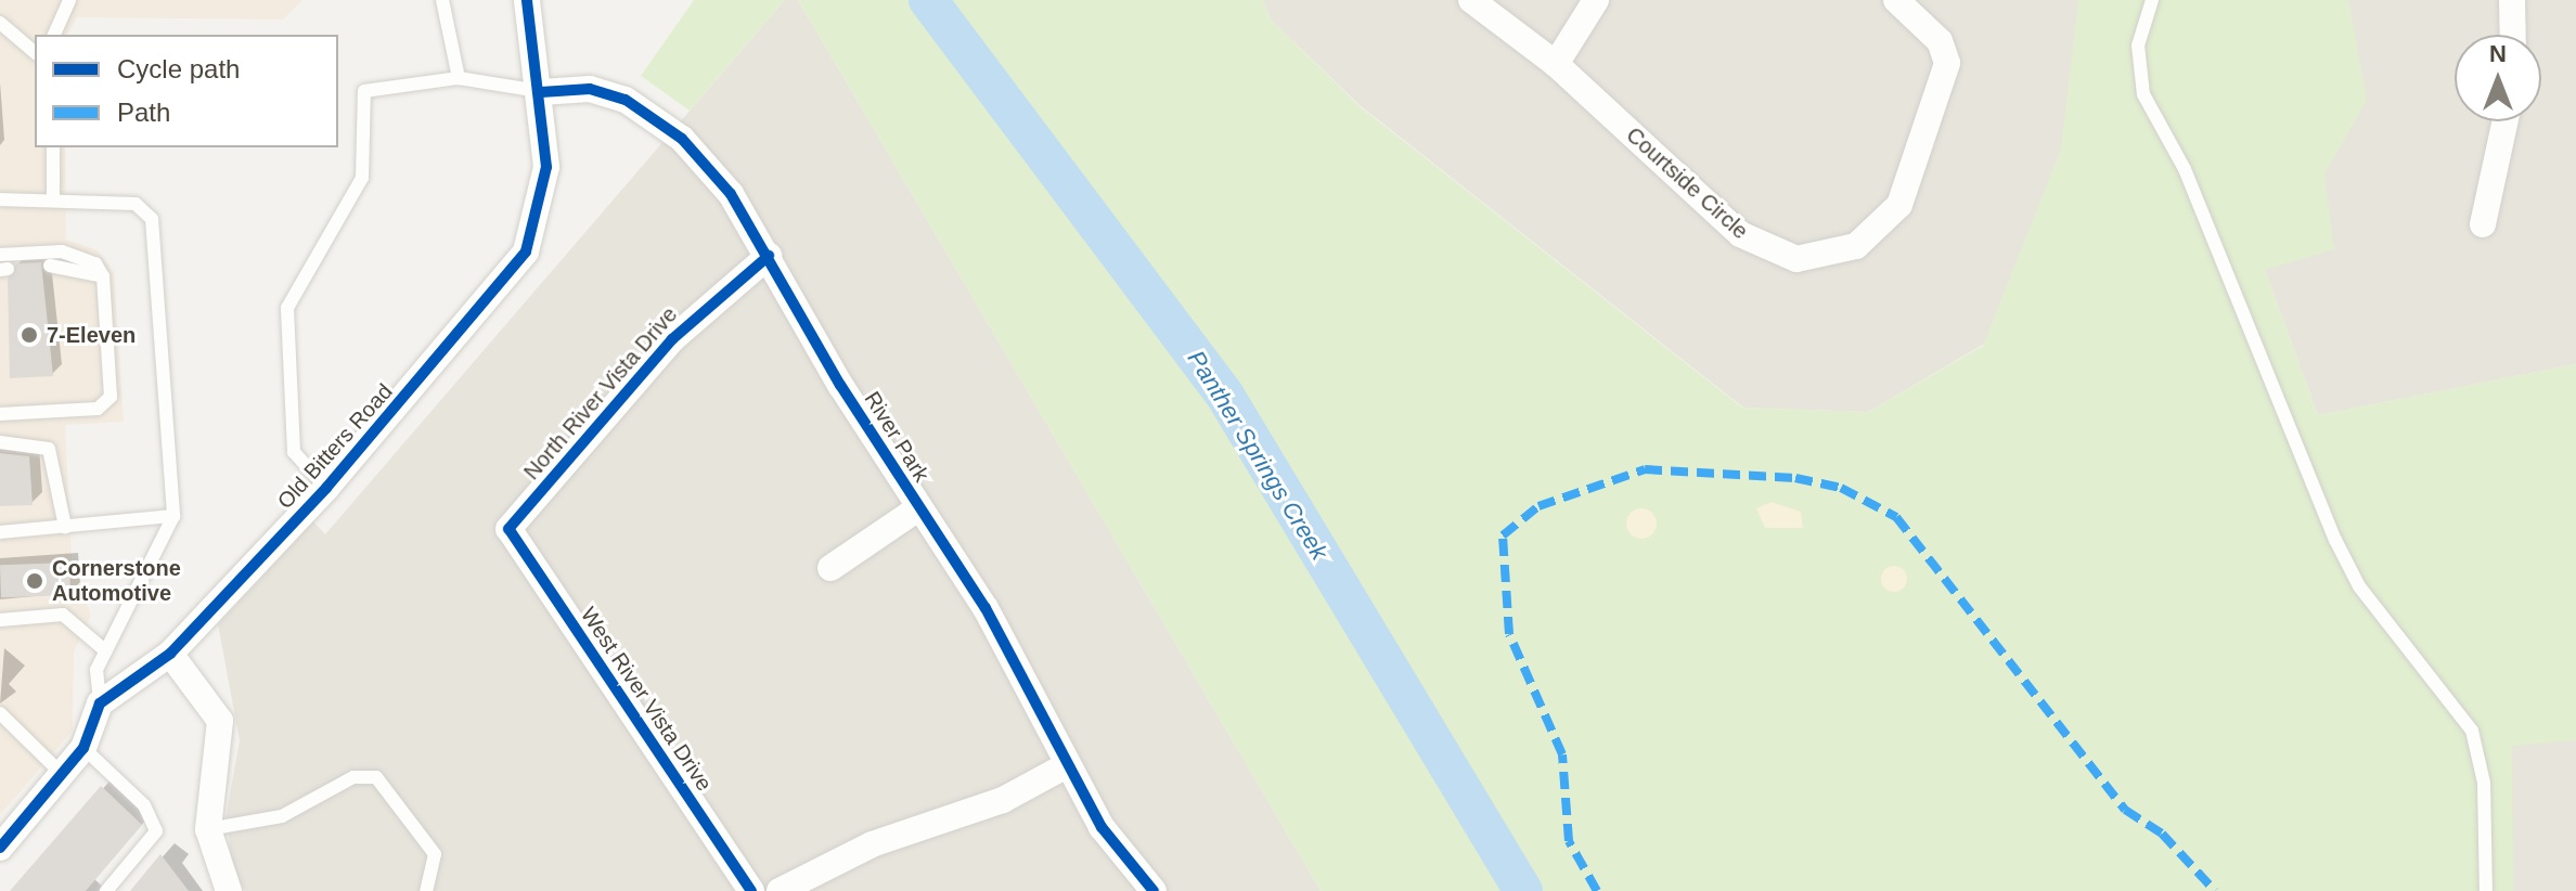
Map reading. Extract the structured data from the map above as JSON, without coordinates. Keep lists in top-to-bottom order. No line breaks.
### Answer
{"streets":{"street":["Courtside Circle","North River Vista Drive","River Park","Old Bitters Road","West River Vista Drive"]},"crossings":[["North River Vista Drive","River Park"],["North River Vista Drive","West River Vista Drive"],["River Park","Old Bitters Road"]],"water":["Panther Springs Creek"],"places":["7-Eleven","Cornerstone Automotive"],"legend":["Cycle path","Path"],"north":"top"}
